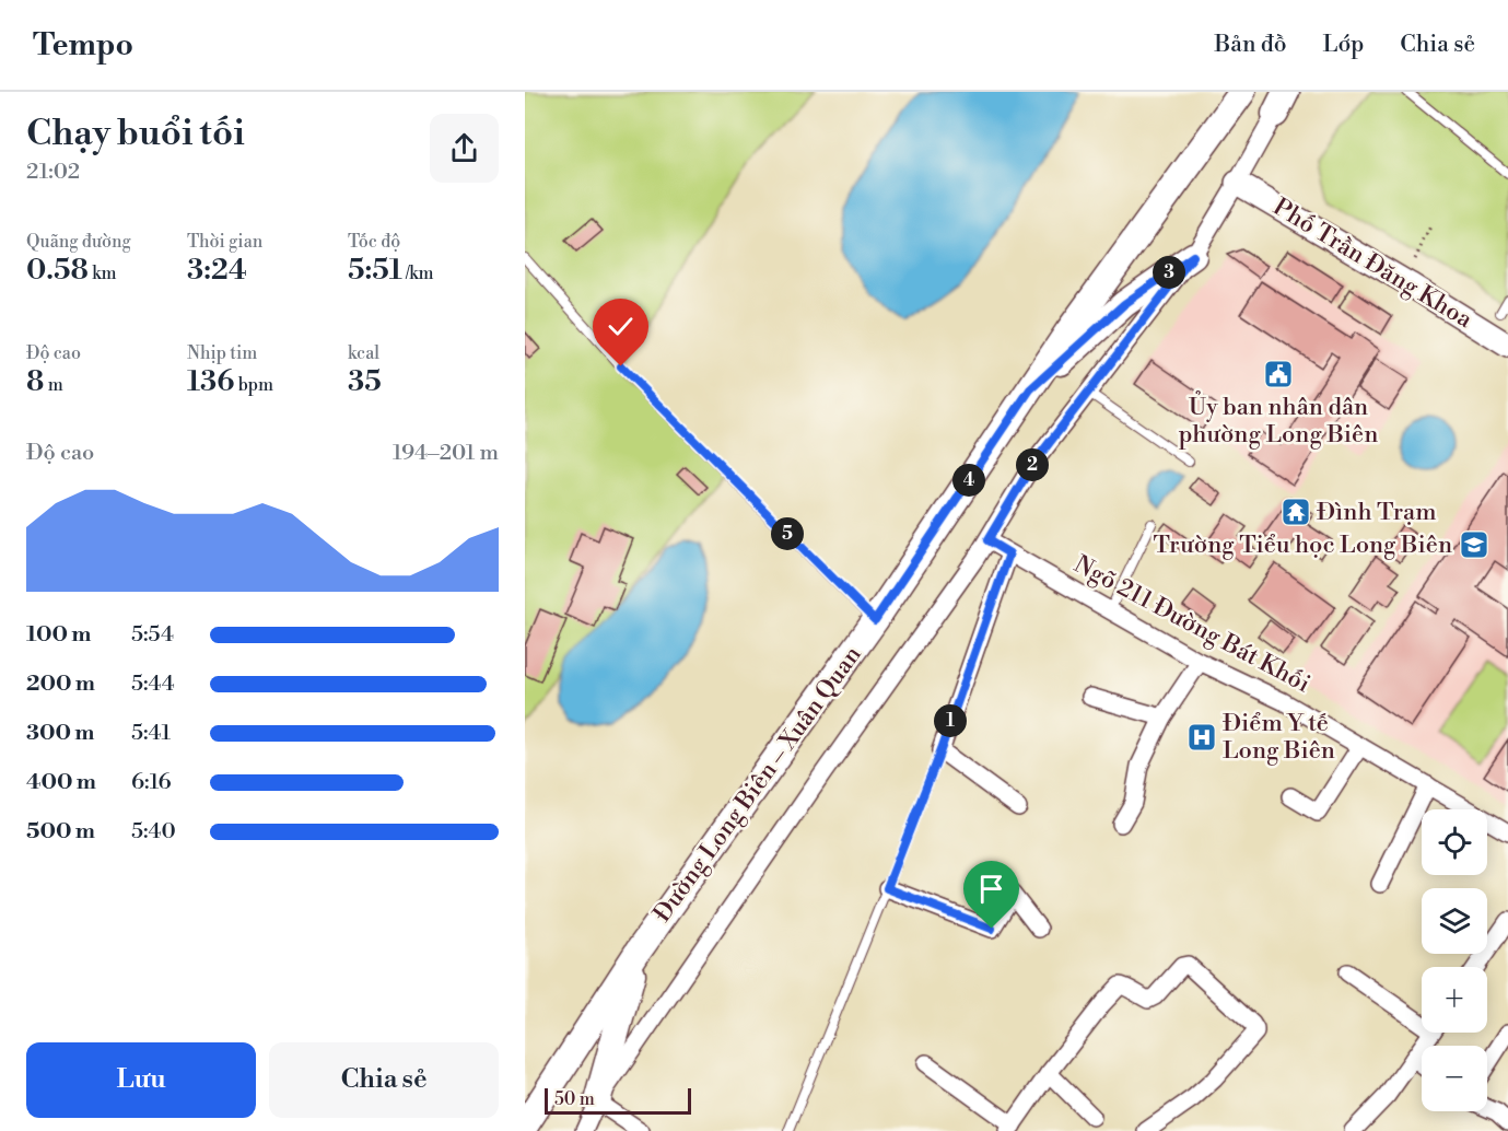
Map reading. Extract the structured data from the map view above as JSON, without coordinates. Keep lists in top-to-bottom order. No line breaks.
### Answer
{"streets":{"main road":["Đường Long Biên – Xuân Quan"],"street":["Phố Trần Đăng Khoa","Ngõ 211 Đường Bát Khối"]},"places":{"public building":["Ủy ban nhân dân phường Long Biên"],"temple":["Đình Trạm"],"school or university":["Trường Tiểu học Long Biên"],"hospital":["Điểm Y tế Long Biên"]},"scale_bar":"50 m","page":{"header":"Tempo","nav":["Bản đồ","Lớp","Chia sẻ"],"heading":["Chạy buổi tối","21:02"],"stats":[["Quãng đường","0.58 km"],["Thời gian","3:24"],["Tốc độ","5:51 /km"],["Độ cao","8 m"],["Nhịp tim","136 bpm"],["kcal","35"]],"pins":["3","2","4","5","1"],"chart":["Độ cao","194–201 m"],"list":[{"name":"100 m","note":"5:54"},{"name":"200 m","note":"5:44"},{"name":"300 m","note":"5:41"},{"name":"400 m","note":"6:16"},{"name":"500 m","note":"5:40"}],"map_buttons":["+","−"],"buttons":["Lưu","Chia sẻ"],"scale":"50 m"}}
